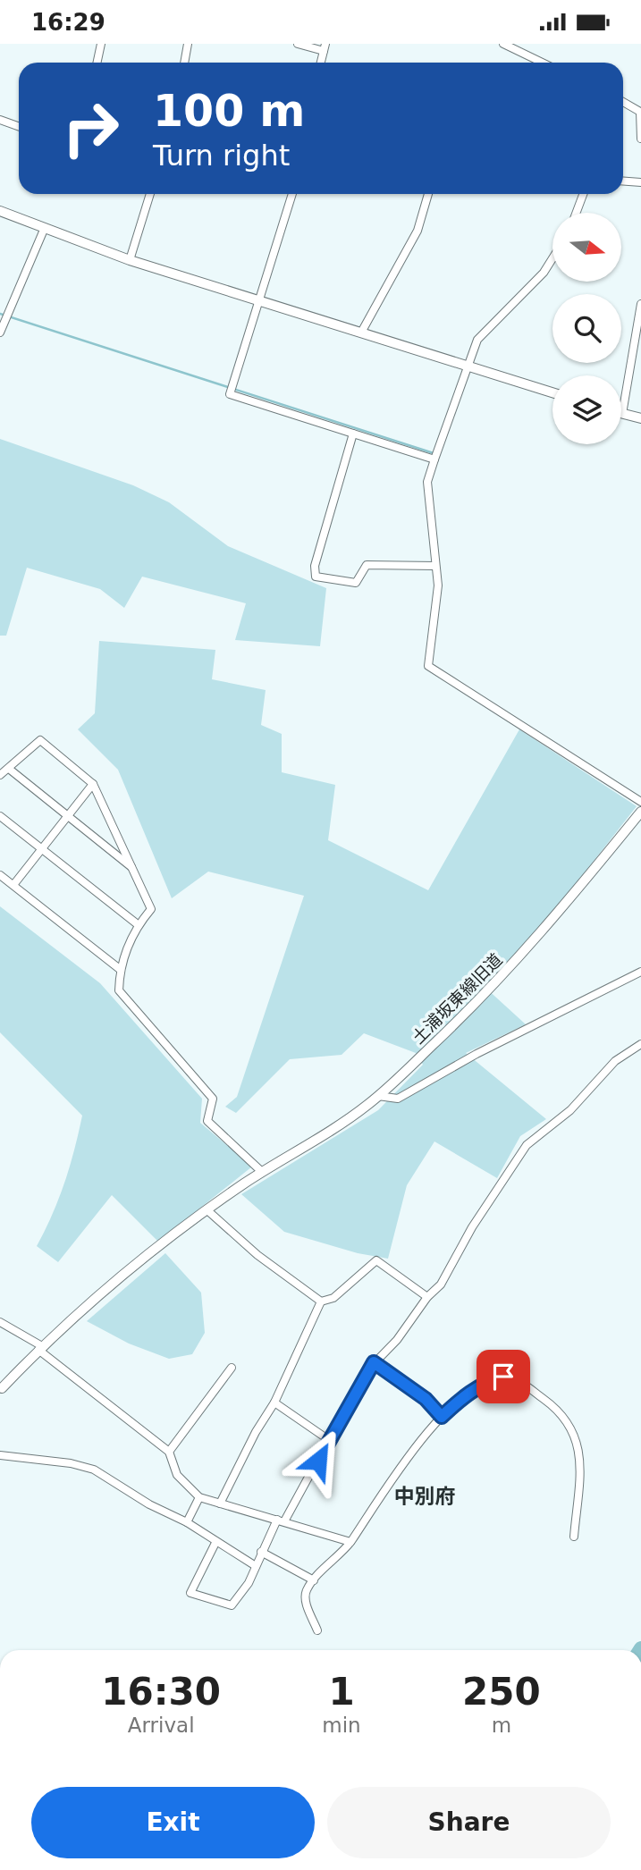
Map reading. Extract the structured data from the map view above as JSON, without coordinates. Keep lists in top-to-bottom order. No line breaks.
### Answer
{"streets":{"street":["土浦坂東線旧道"]},"districts":["中別府"],"north":"right","page":{"status":"16:29","turn":["100 m","Turn right"],"eta":["16:30","Arrival","1","min","250","m"],"buttons":["Exit","Share"]}}
